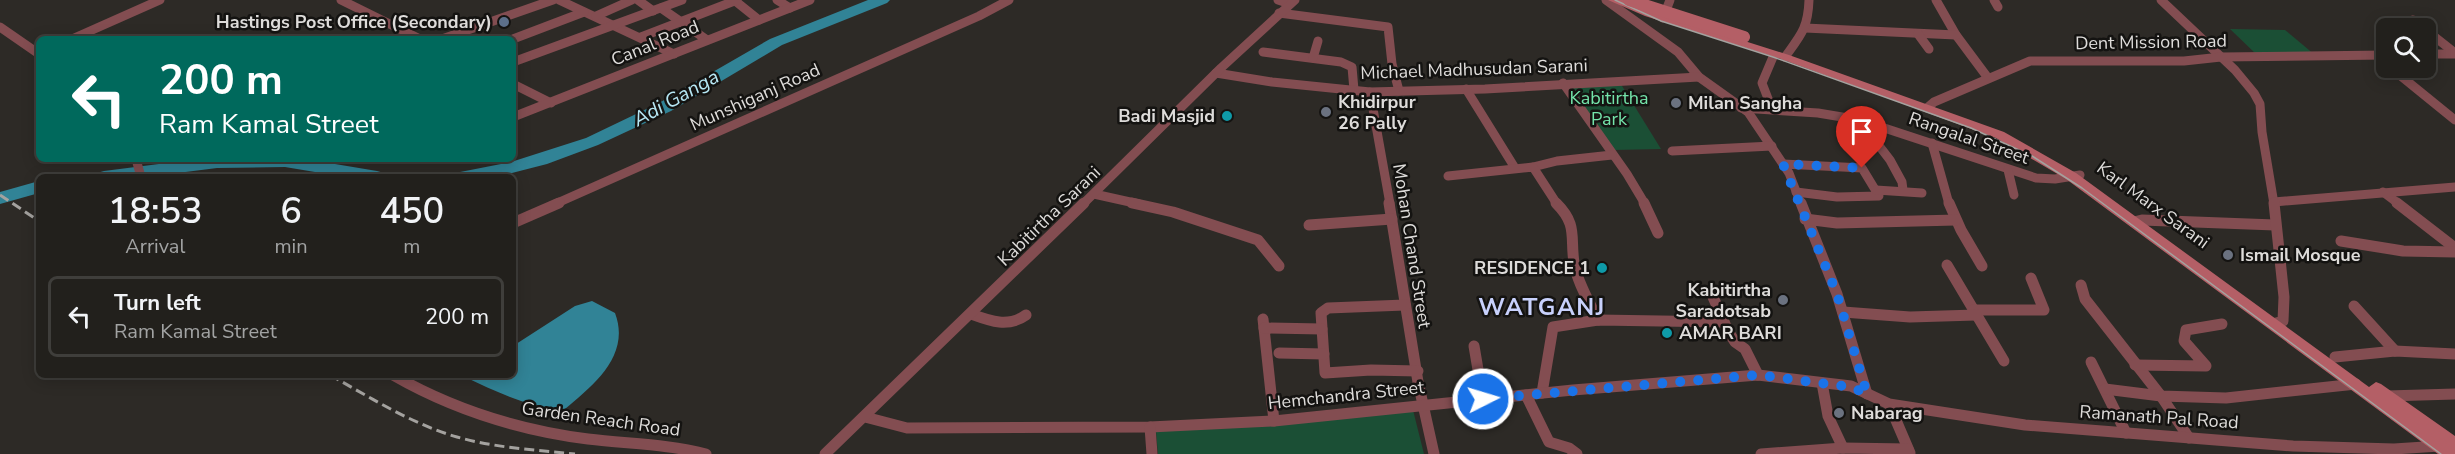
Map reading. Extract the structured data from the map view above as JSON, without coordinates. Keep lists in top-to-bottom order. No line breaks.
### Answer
{"streets":{"street":["Dent Mission Road","Canal Road","Michael Madhusudan Sarani","Munshiganj Road","Rangalal Street","Kabitirtha Sarani","Mohan Chand Street","Hemchandra Street","Ramanath Pal Road","Garden Reach Road"]},"crossings":[["Michael Madhusudan Sarani","Kabitirtha Sarani"],["Michael Madhusudan Sarani","Mohan Chand Street"],["Kabitirtha Sarani","Hemchandra Street"],["Mohan Chand Street","Hemchandra Street"],["Hemchandra Street","Ramanath Pal Road"]],"districts":["WATGANJ"],"water":["Adi Ganga"],"parks":["Kabitirtha Park"],"places":["Hastings Post Office (Secondary)","Milan Sangha","Khidirpur 26 Pally","Badi Masjid","Ismail Mosque","RESIDENCE 1","Kabitirtha Saradotsab","AMAR BARI","Nabarag"],"page":{"turn":["200 m","Ram Kamal Street"],"eta":["18:53","Arrival","6","min","450","m"],"list":[{"name":"Turn left","note":"Ram Kamal Street","value":"200 m"}]}}
